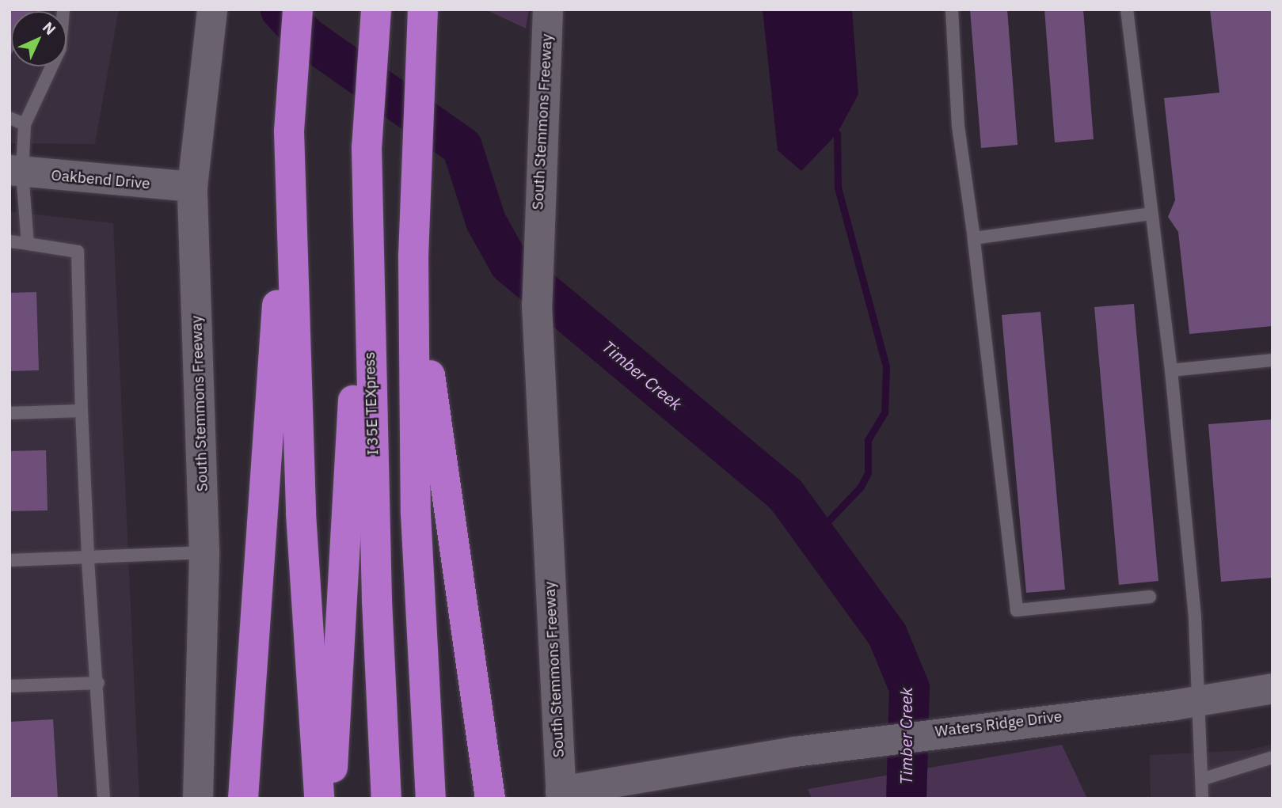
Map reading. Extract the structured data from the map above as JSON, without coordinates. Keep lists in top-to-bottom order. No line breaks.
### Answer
{"streets":{"highway":["I 35E TEXpress"],"main road":["South Stemmons Freeway","Oakbend Drive","Waters Ridge Drive"]},"crossings":[["South Stemmons Freeway","Oakbend Drive"],["South Stemmons Freeway","Waters Ridge Drive"]],"water":["Timber Creek"],"north":"top right"}
